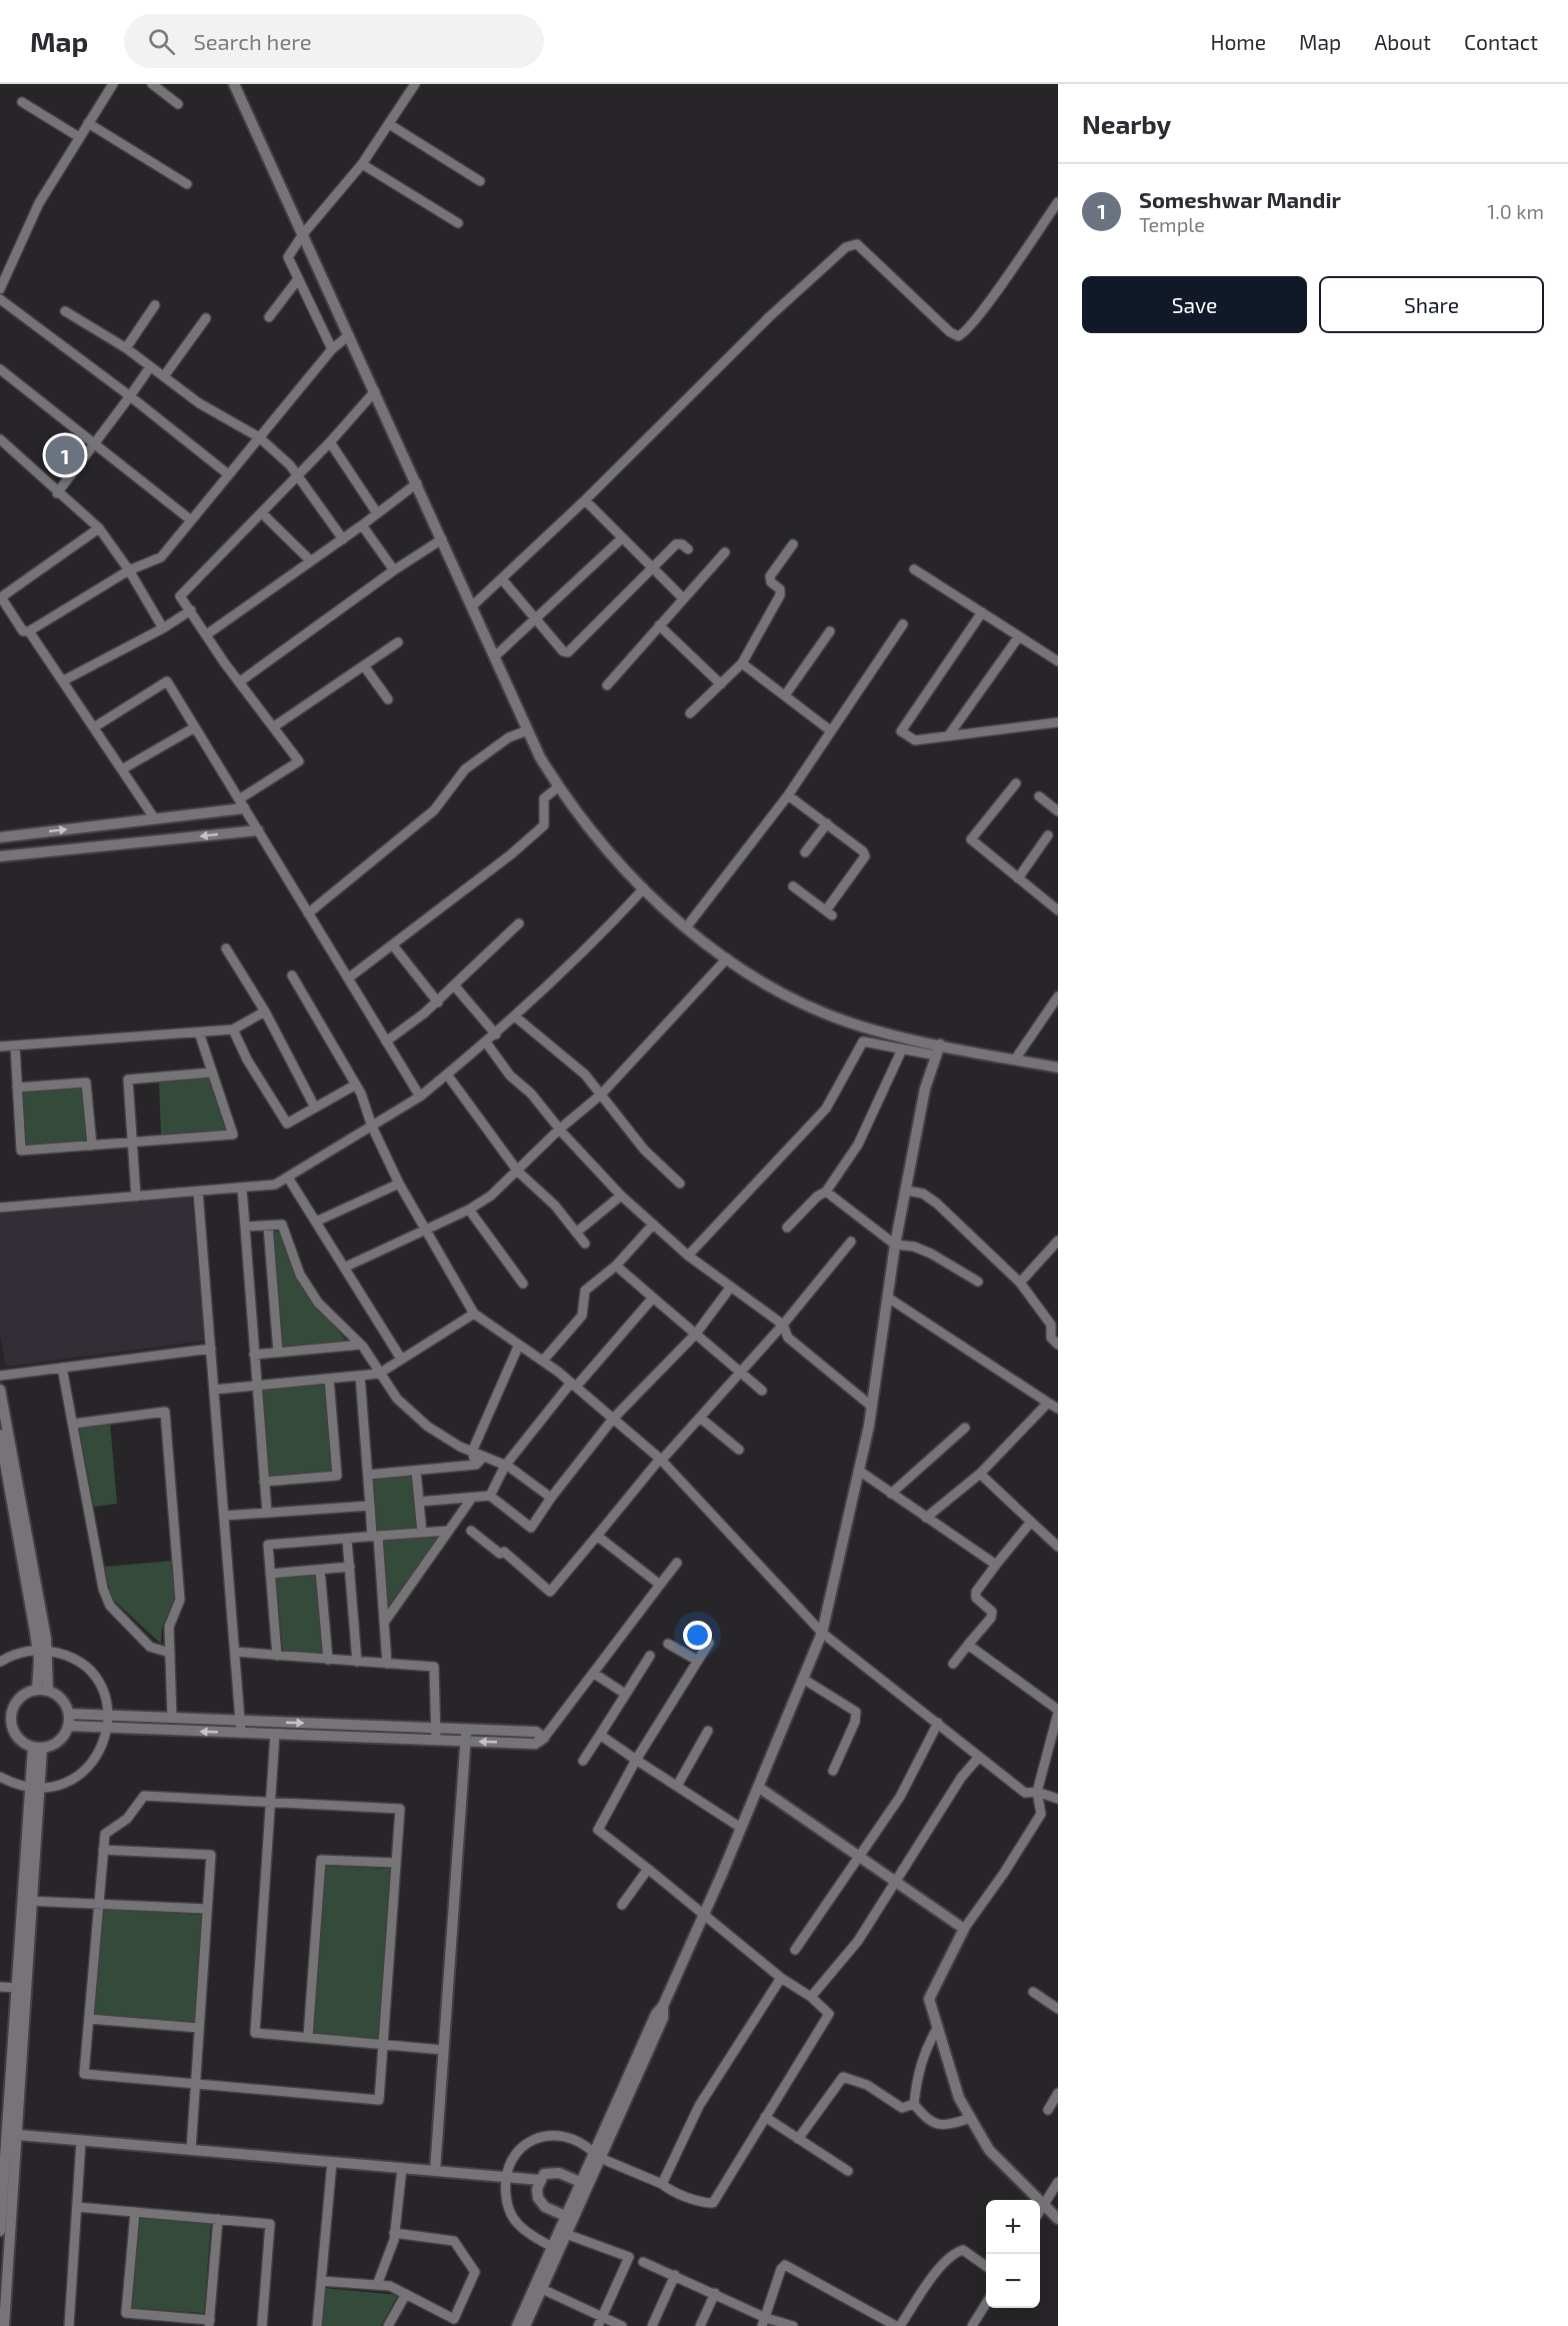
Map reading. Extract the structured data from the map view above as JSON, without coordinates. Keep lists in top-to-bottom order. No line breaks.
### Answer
{"page":{"header":"Map","search":"Search here","nav":["Home","Map","About","Contact"],"heading":"Nearby","list":[{"mark":"1","name":"Someshwar Mandir","note":"Temple","value":"1.0 km"}],"buttons":["Save","Share"],"pins":"1","map_buttons":["+","−"]}}
